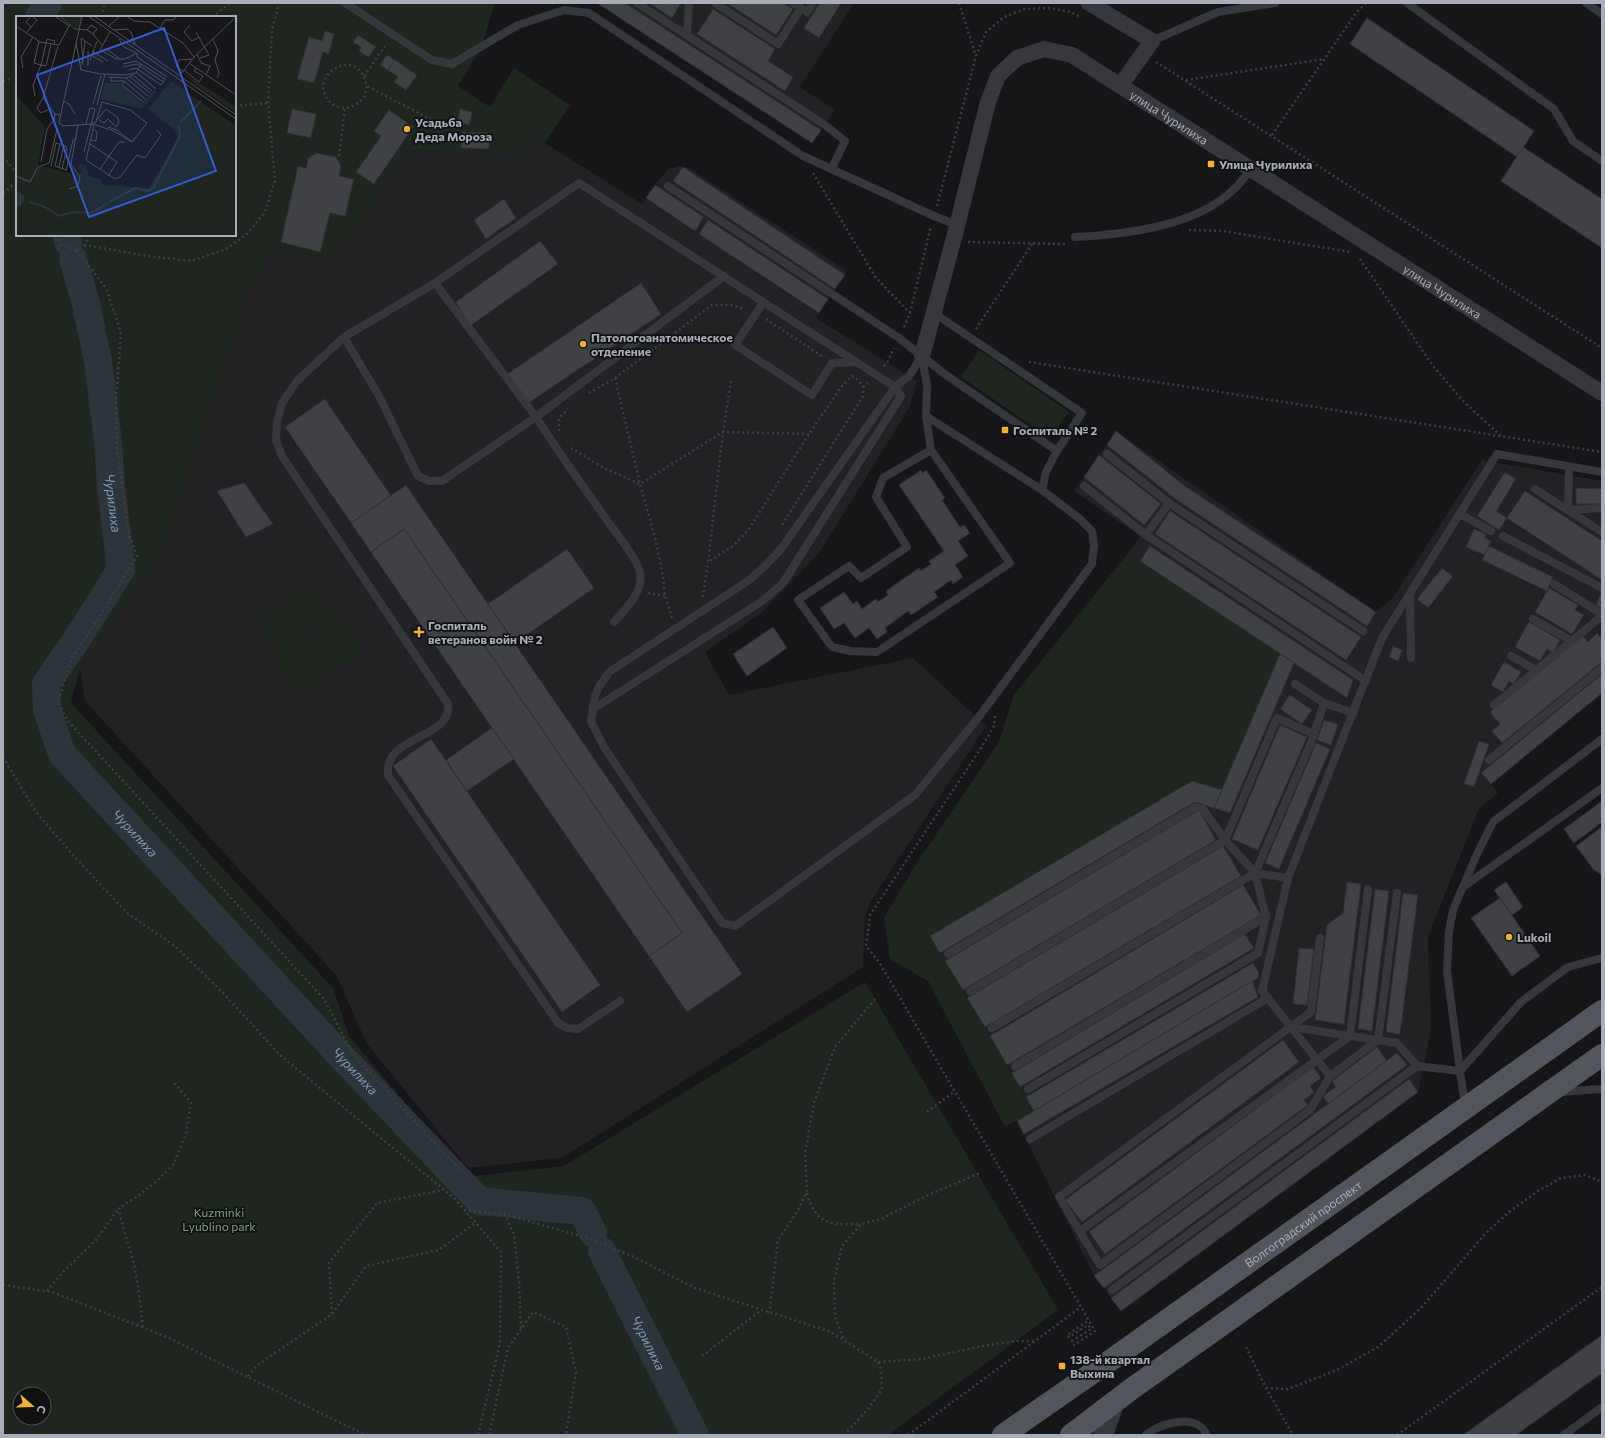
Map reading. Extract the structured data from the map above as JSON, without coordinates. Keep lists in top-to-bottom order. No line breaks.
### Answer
{"streets":{"main road":["Волгоградский проспект"],"street":["улица Чурилиха"]},"water":["Чурилиха"],"parks":["Kuzminki Lyublino park"],"places":{"other":["Усадьба Деда Мороза","Патологоанатомическое отделение","Lukoil"],"transit":["Улица Чурилиха","Госпиталь № 2","138-й квартал Выхина"],"health":["Госпиталь ветеранов войн № 2"]},"north":"right"}
